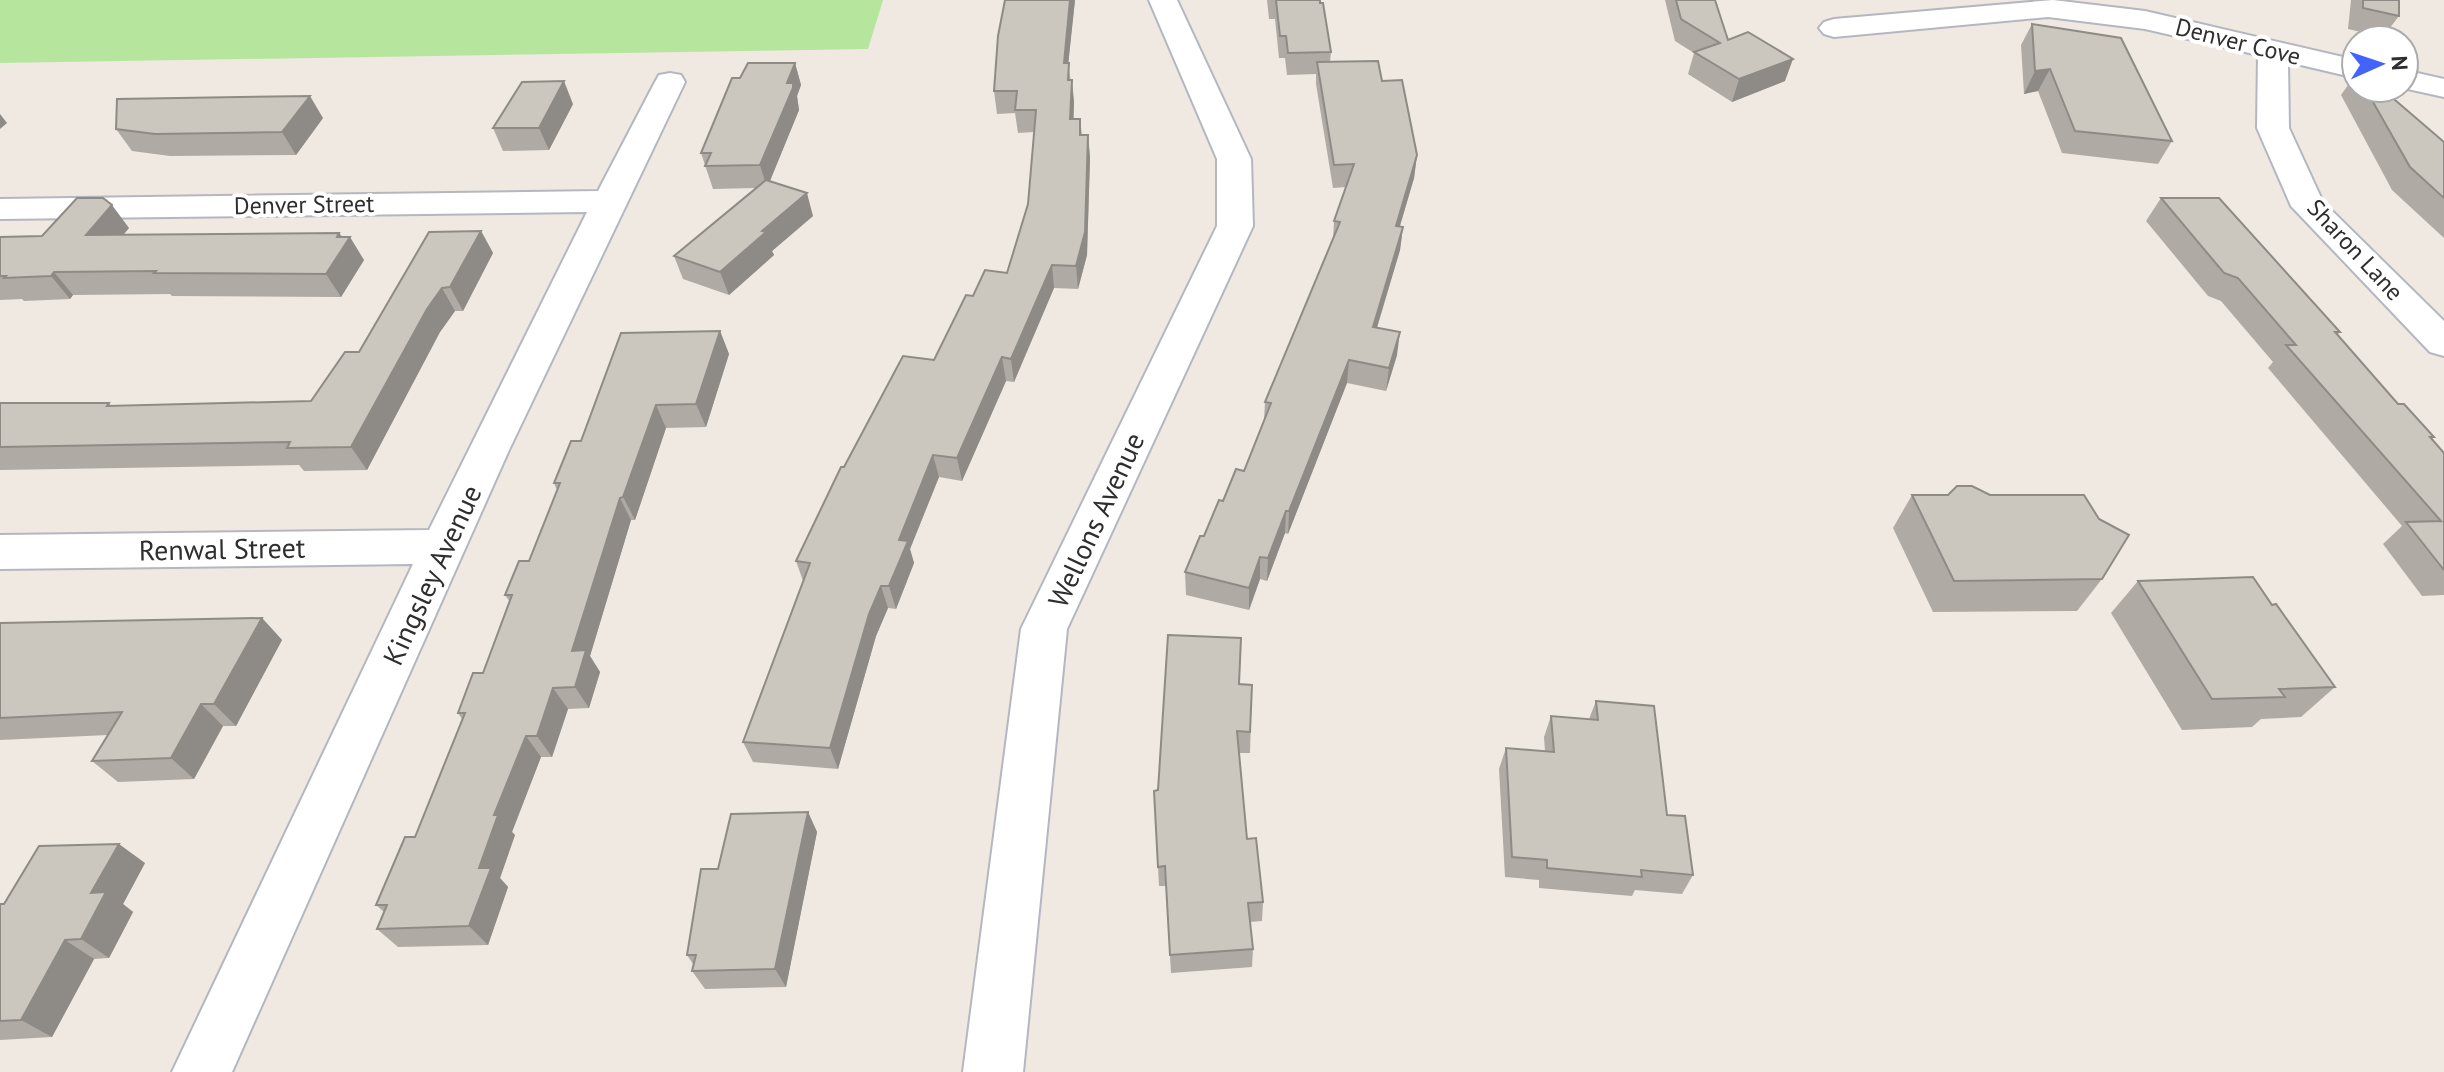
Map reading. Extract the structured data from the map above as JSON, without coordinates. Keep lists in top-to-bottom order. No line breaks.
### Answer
{"streets":{"street":["Denver Cove","Denver Street","Sharon Lane","Wellons Avenue","Renwal Street","Kingsley Avenue"]},"crossings":[["Denver Cove","Sharon Lane"],["Denver Street","Kingsley Avenue"],["Renwal Street","Kingsley Avenue"]],"north":"right"}
